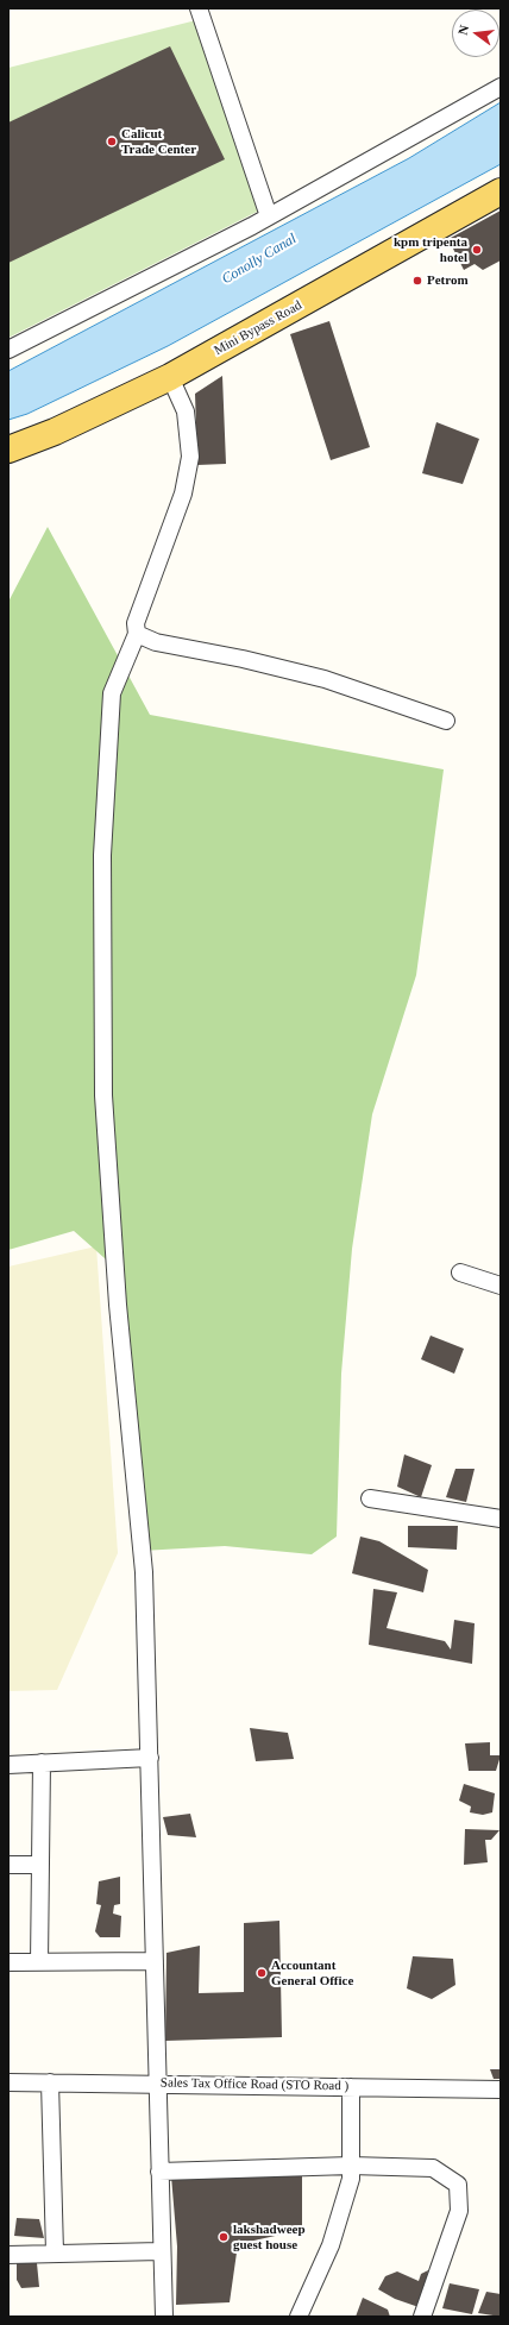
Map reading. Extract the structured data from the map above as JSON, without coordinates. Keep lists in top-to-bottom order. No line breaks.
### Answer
{"streets":{"main road":["Mini Bypass Road"],"street":["Sales Tax Office Road (STO Road )"]},"water":["Conolly Canal"],"places":["Calicut Trade Center","kpm tripenta hotel","Petrom","Accountant General Office","lakshadweep guest house"],"north":"left"}
